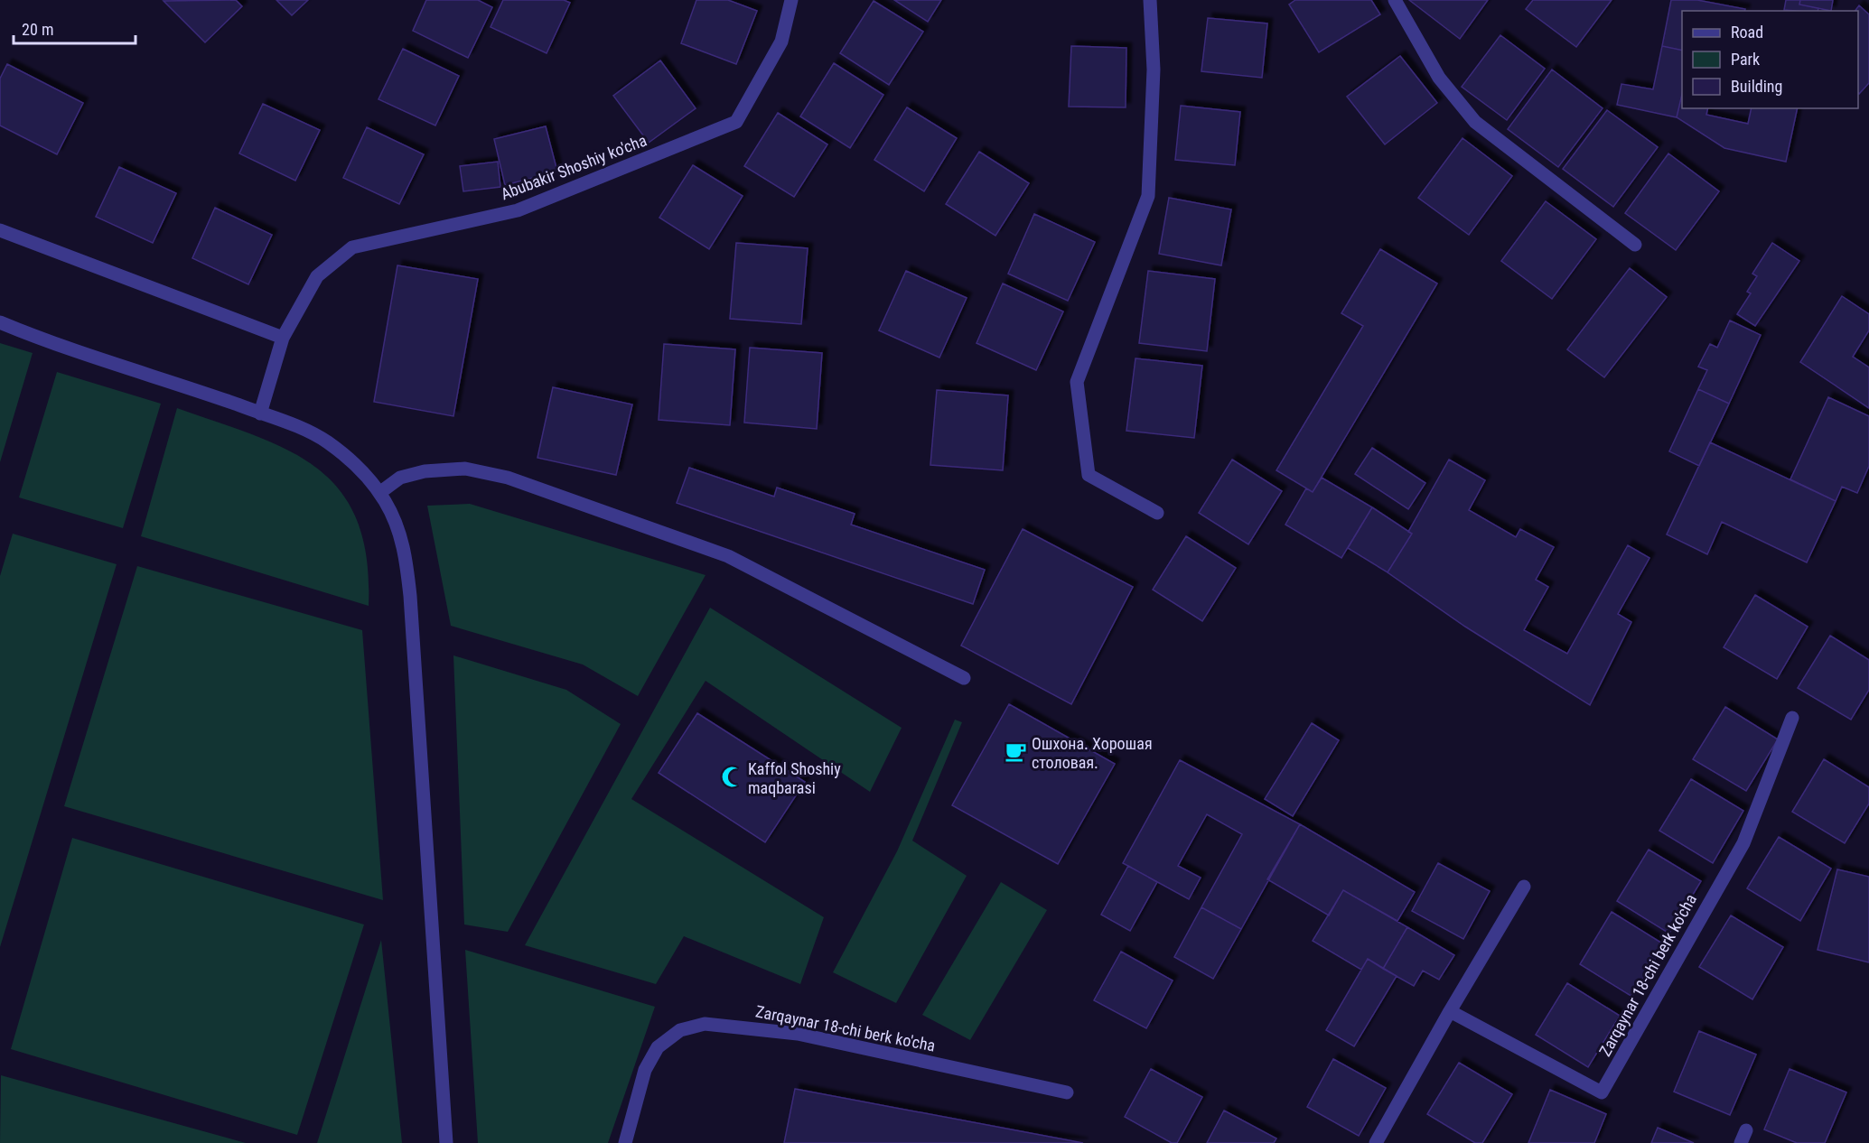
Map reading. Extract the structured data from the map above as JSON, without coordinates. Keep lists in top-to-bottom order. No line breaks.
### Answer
{"streets":{"street":["Abubakir Shoshiy ko'cha","Zarqaynar 18-chi berk ko'cha"]},"places":{"cafe":["Ошхона. Хорошая столовая."],"mosque":["Kaffol Shoshiy maqbarasi"]},"legend":["Road","Park","Building"],"scale_bar":"20 m"}
